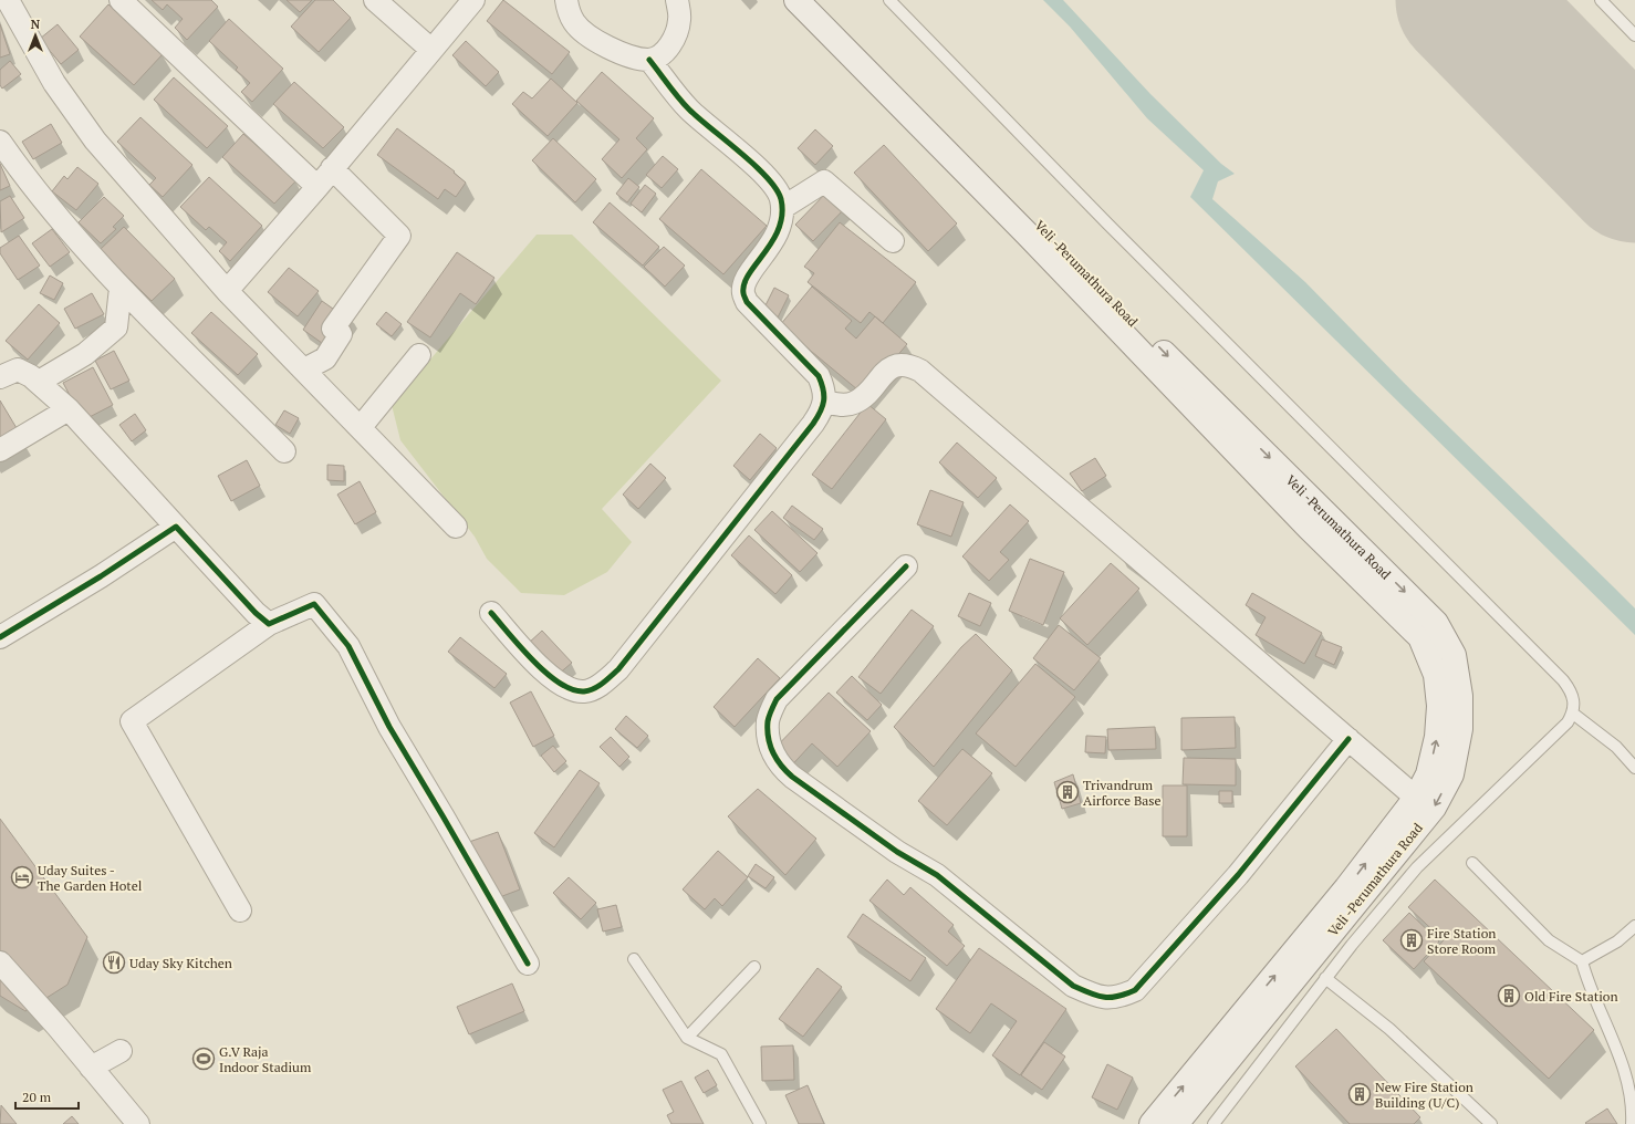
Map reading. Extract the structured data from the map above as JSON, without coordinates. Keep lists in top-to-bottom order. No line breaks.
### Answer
{"streets":{"main road":["Veli -Perumathura Road"]},"places":{"building":["Trivandrum Airforce Base","Fire Station Store Room","Old Fire Station","New Fire Station Building (U/C)"],"hotel":["Uday Suites - The Garden Hotel"],"restaurant":["Uday Sky Kitchen"],"sports":["G.V Raja Indoor Stadium"]},"scale_bar":"20 m","north":"top"}
